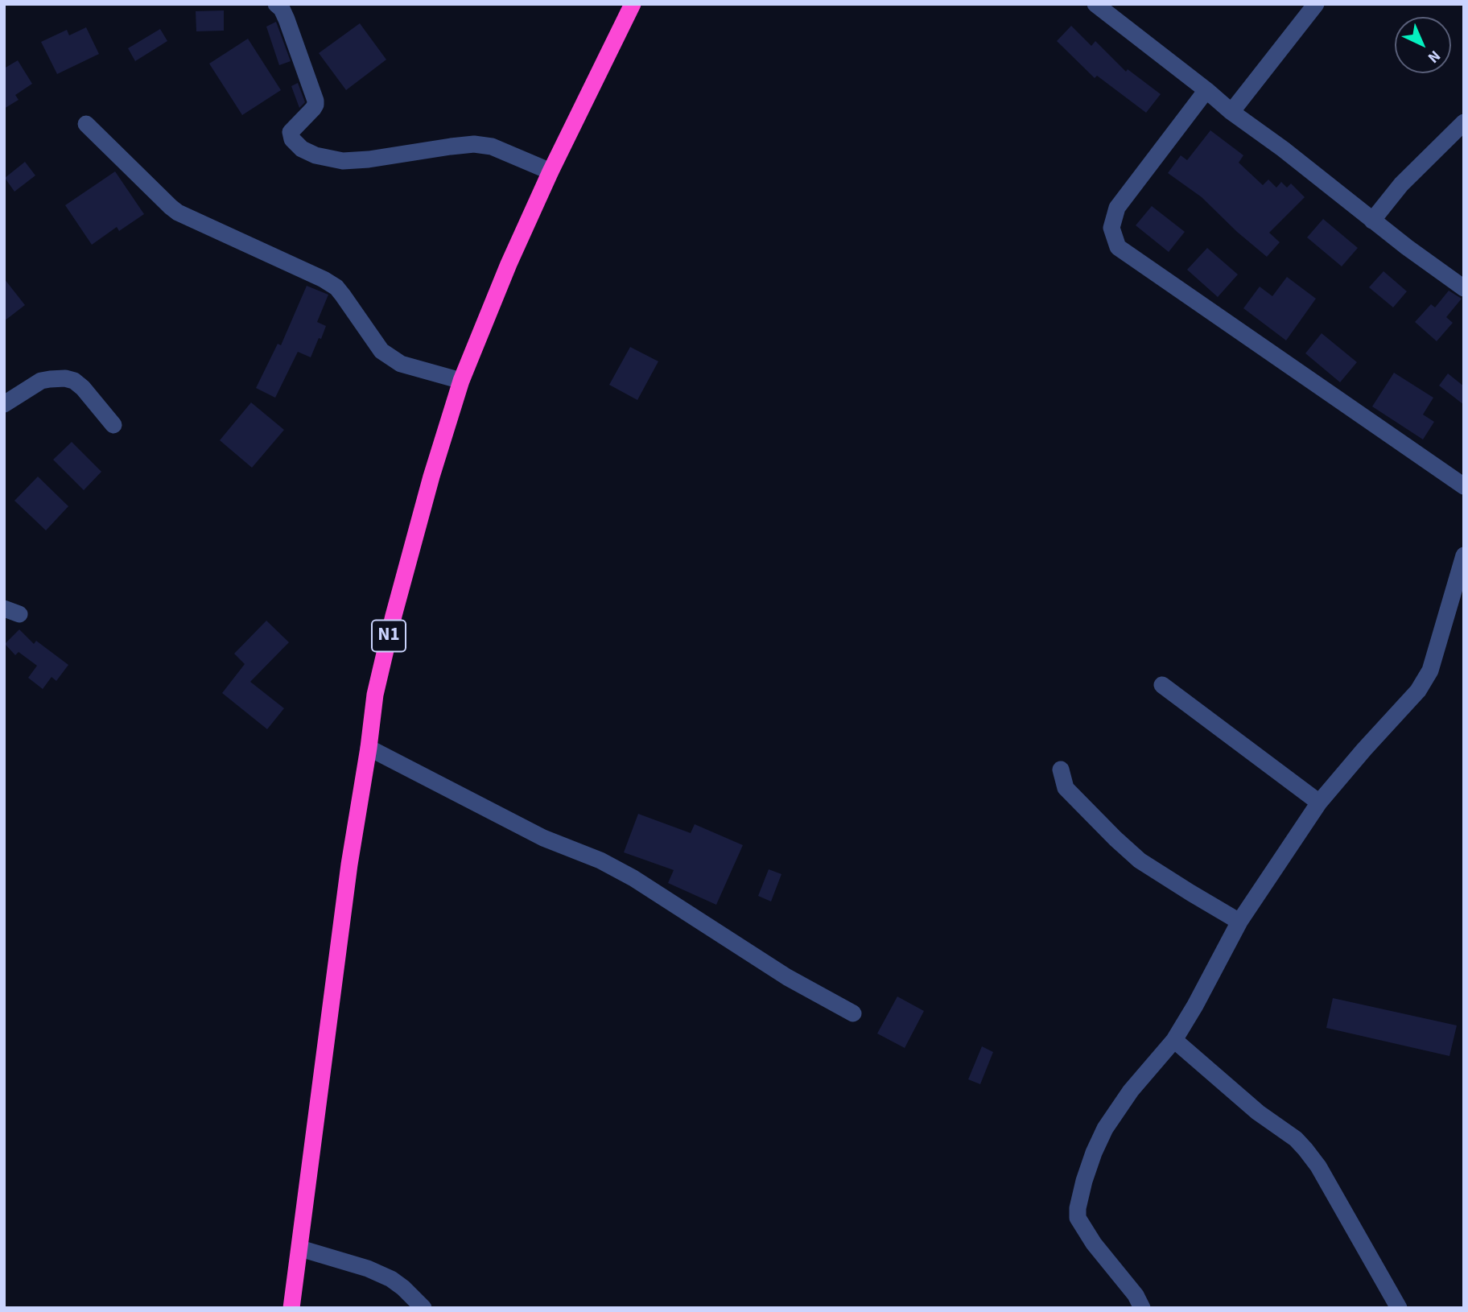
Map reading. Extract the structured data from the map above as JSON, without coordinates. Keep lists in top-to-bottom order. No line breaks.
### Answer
{"streets":{"highway":["N1"]},"north":"bottom right"}
